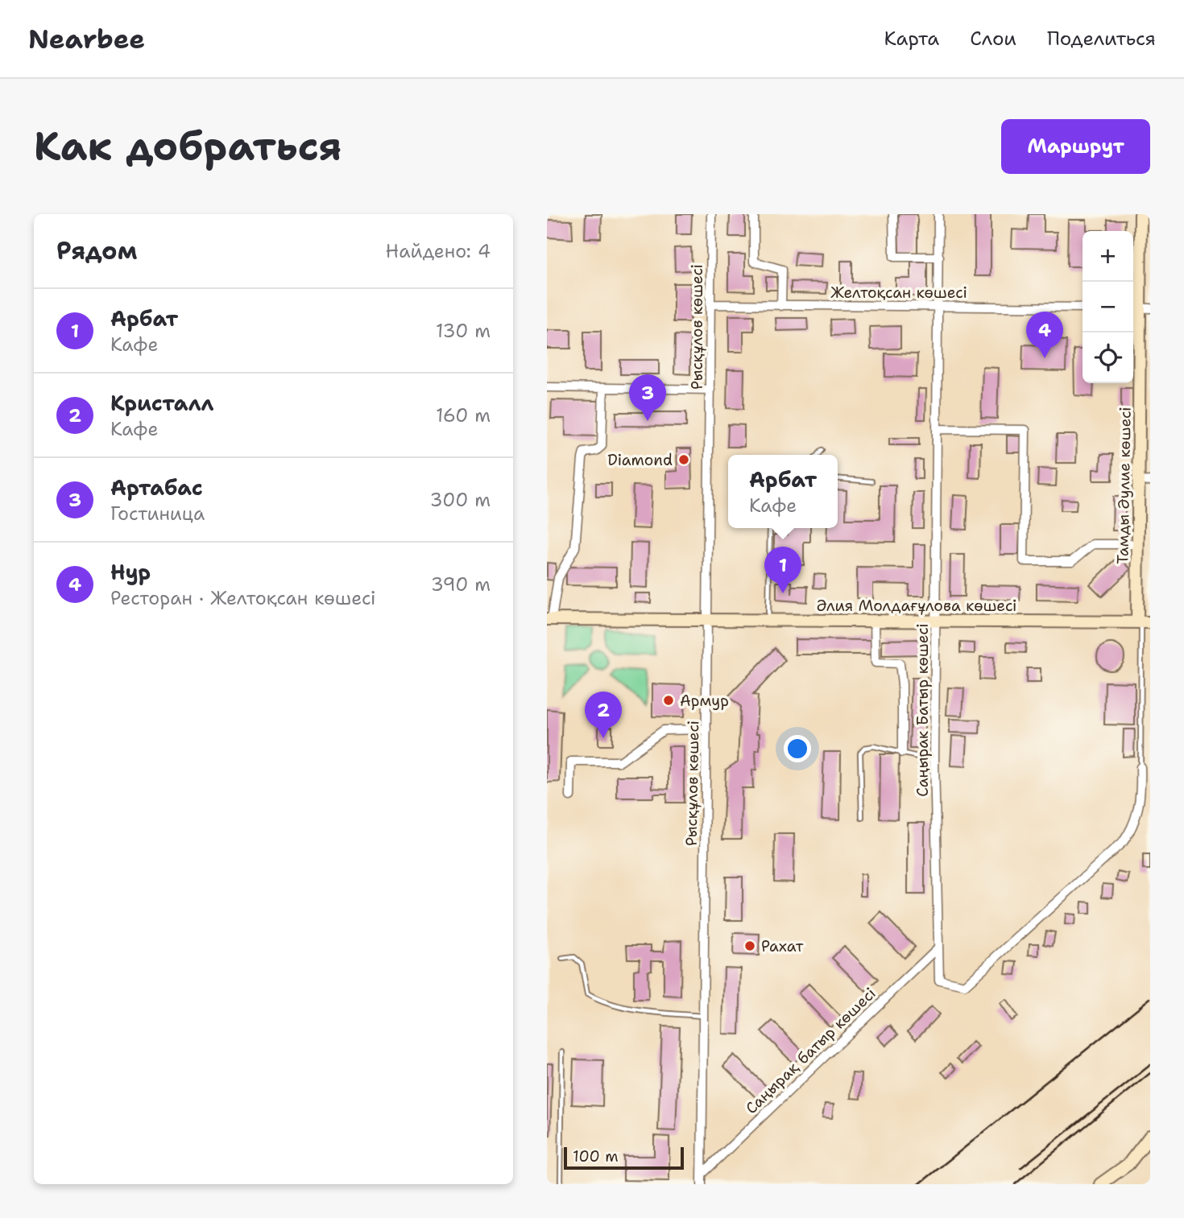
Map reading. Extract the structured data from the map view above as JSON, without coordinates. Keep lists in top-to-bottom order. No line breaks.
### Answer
{"streets":{"street":["Желтоқсан көшесі","Рысқұлов көшесі","Тамды Әулие көшесі","Әлия Молдағұлова көшесі","Саңырак Батыр көшесі","Саңырақ батыр көшесі"]},"crossings":[["Желтоқсан көшесі","Рысқұлов көшесі"],["Желтоқсан көшесі","Саңырак Батыр көшесі"],["Рысқұлов көшесі","Әлия Молдағұлова көшесі"],["Рысқұлов көшесі","Саңырақ батыр көшесі"],["Тамды Әулие көшесі","Әлия Молдағұлова көшесі"],["Әлия Молдағұлова көшесі","Саңырак Батыр көшесі"],["Саңырак Батыр көшесі","Саңырақ батыр көшесі"]],"places":["Diamond","Армур","Рахат"],"scale_bar":"100 m","page":{"header":"Nearbee","nav":["Карта","Слои","Поделиться"],"buttons":"Маршрут","title":"Как добраться","heading":["Рядом","Найдено: 4"],"map_buttons":["+","−"],"list":[{"mark":"1","name":"Арбат","note":"Кафе","value":"130 m"},{"mark":"2","name":"Кристалл","note":"Кафе","value":"160 m"},{"mark":"3","name":"Артабас","note":"Гостиница","value":"300 m"},{"mark":"4","name":"Нур","note":"Ресторан · Желтоқсан көшесі","value":"390 m"}],"pins":["4","3","1","2"],"popup":["Арбат","Кафе"],"scale":"100 m"}}
